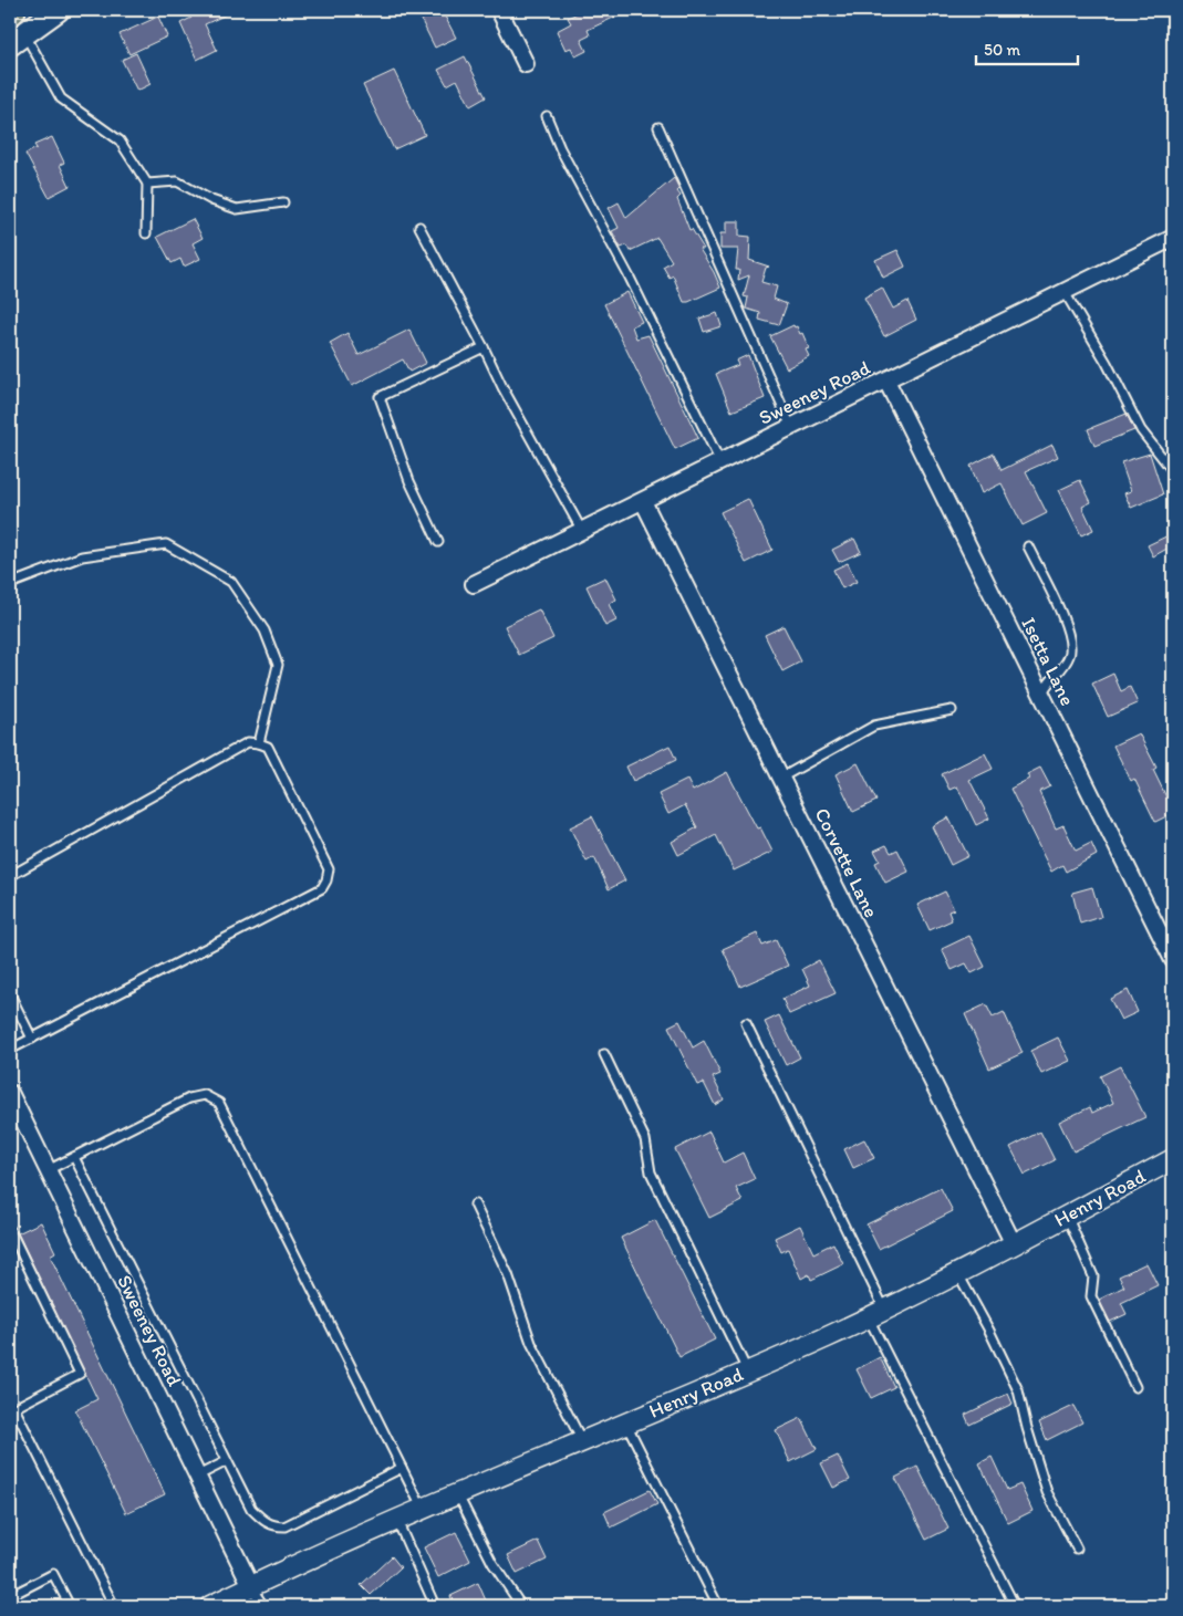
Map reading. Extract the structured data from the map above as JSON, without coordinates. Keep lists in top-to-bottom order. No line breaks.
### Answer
{"streets":{"street":["Sweeney Road","Isetta Lane","Corvette Lane","Henry Road"]},"crossings":[["Sweeney Road","Isetta Lane"],["Sweeney Road","Corvette Lane"],["Sweeney Road","Henry Road"],["Corvette Lane","Henry Road"]],"scale_bar":"50 m"}
